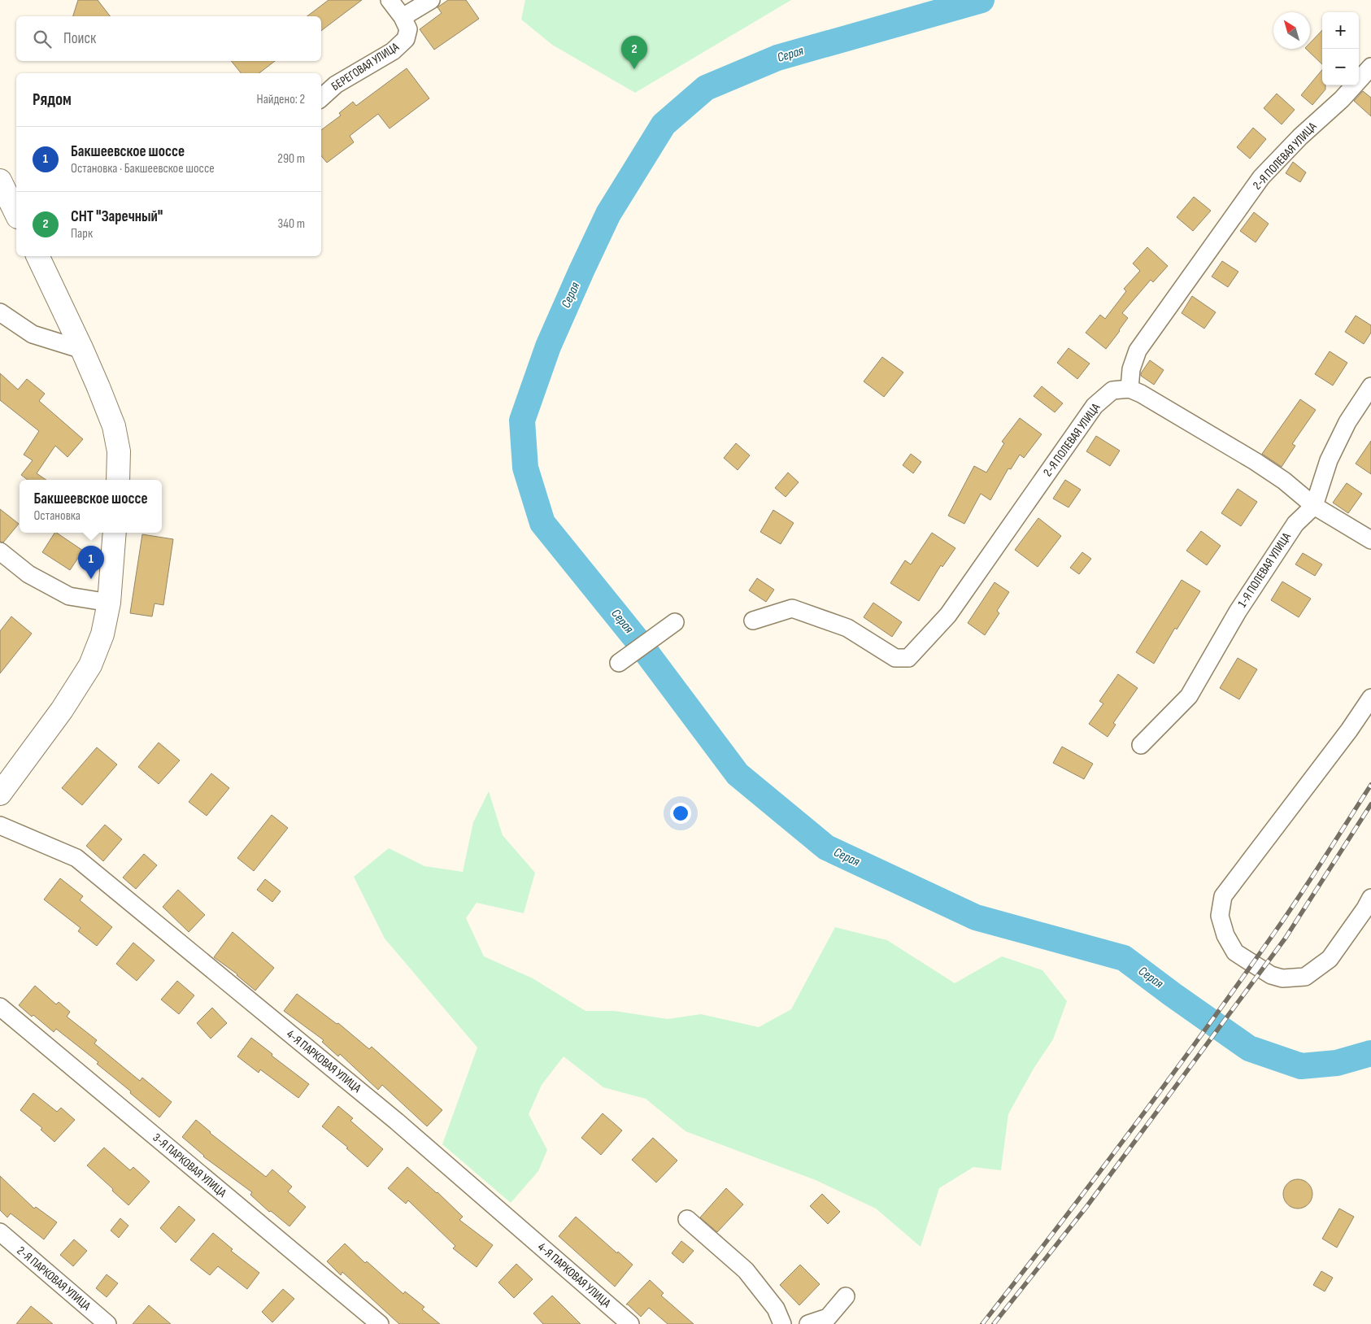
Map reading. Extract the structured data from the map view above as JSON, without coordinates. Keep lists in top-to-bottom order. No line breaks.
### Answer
{"streets":{"street":["БЕРЕГОВАЯ УЛИЦА","2-Я ПОЛЕВАЯ УЛИЦА","1-Я ПОЛЕВАЯ УЛИЦА","4-Я ПАРКОВАЯ УЛИЦА","3-Я ПАРКОВАЯ УЛИЦА","2-Я ПАРКОВАЯ УЛИЦА"]},"water":["Серая"],"north":"top left","page":{"map_buttons":["+","−"],"search":"Поиск","pins":["2","1"],"heading":["Рядом","Найдено: 2"],"list":[{"mark":"1","name":"Бакшеевское шоссе","note":"Остановка · Бакшеевское шоссе","value":"290 m"},{"mark":"2","name":"СНТ \"Заречный\"","note":"Парк","value":"340 m"}],"popup":["Бакшеевское шоссе","Остановка"]}}
